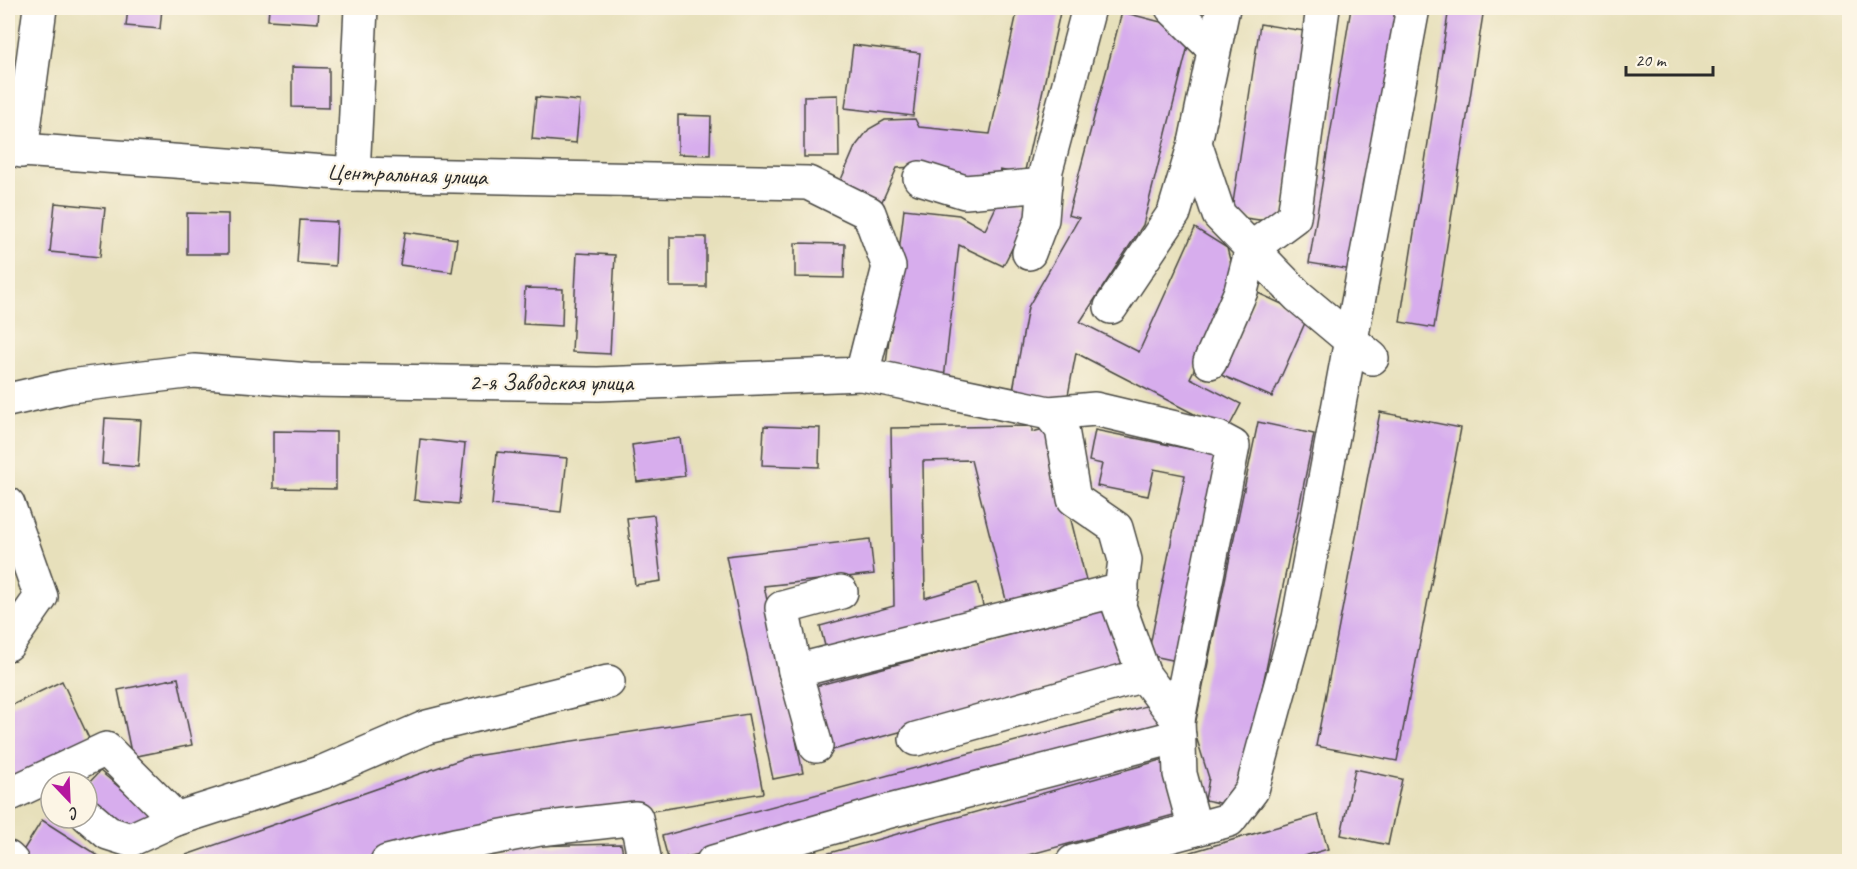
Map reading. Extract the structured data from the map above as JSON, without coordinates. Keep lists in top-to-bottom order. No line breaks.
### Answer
{"streets":{"street":["Центральная улица","2-я Заводская улица"]},"crossings":[["Центральная улица","2-я Заводская улица"]],"scale_bar":"20 m","north":"bottom right"}
